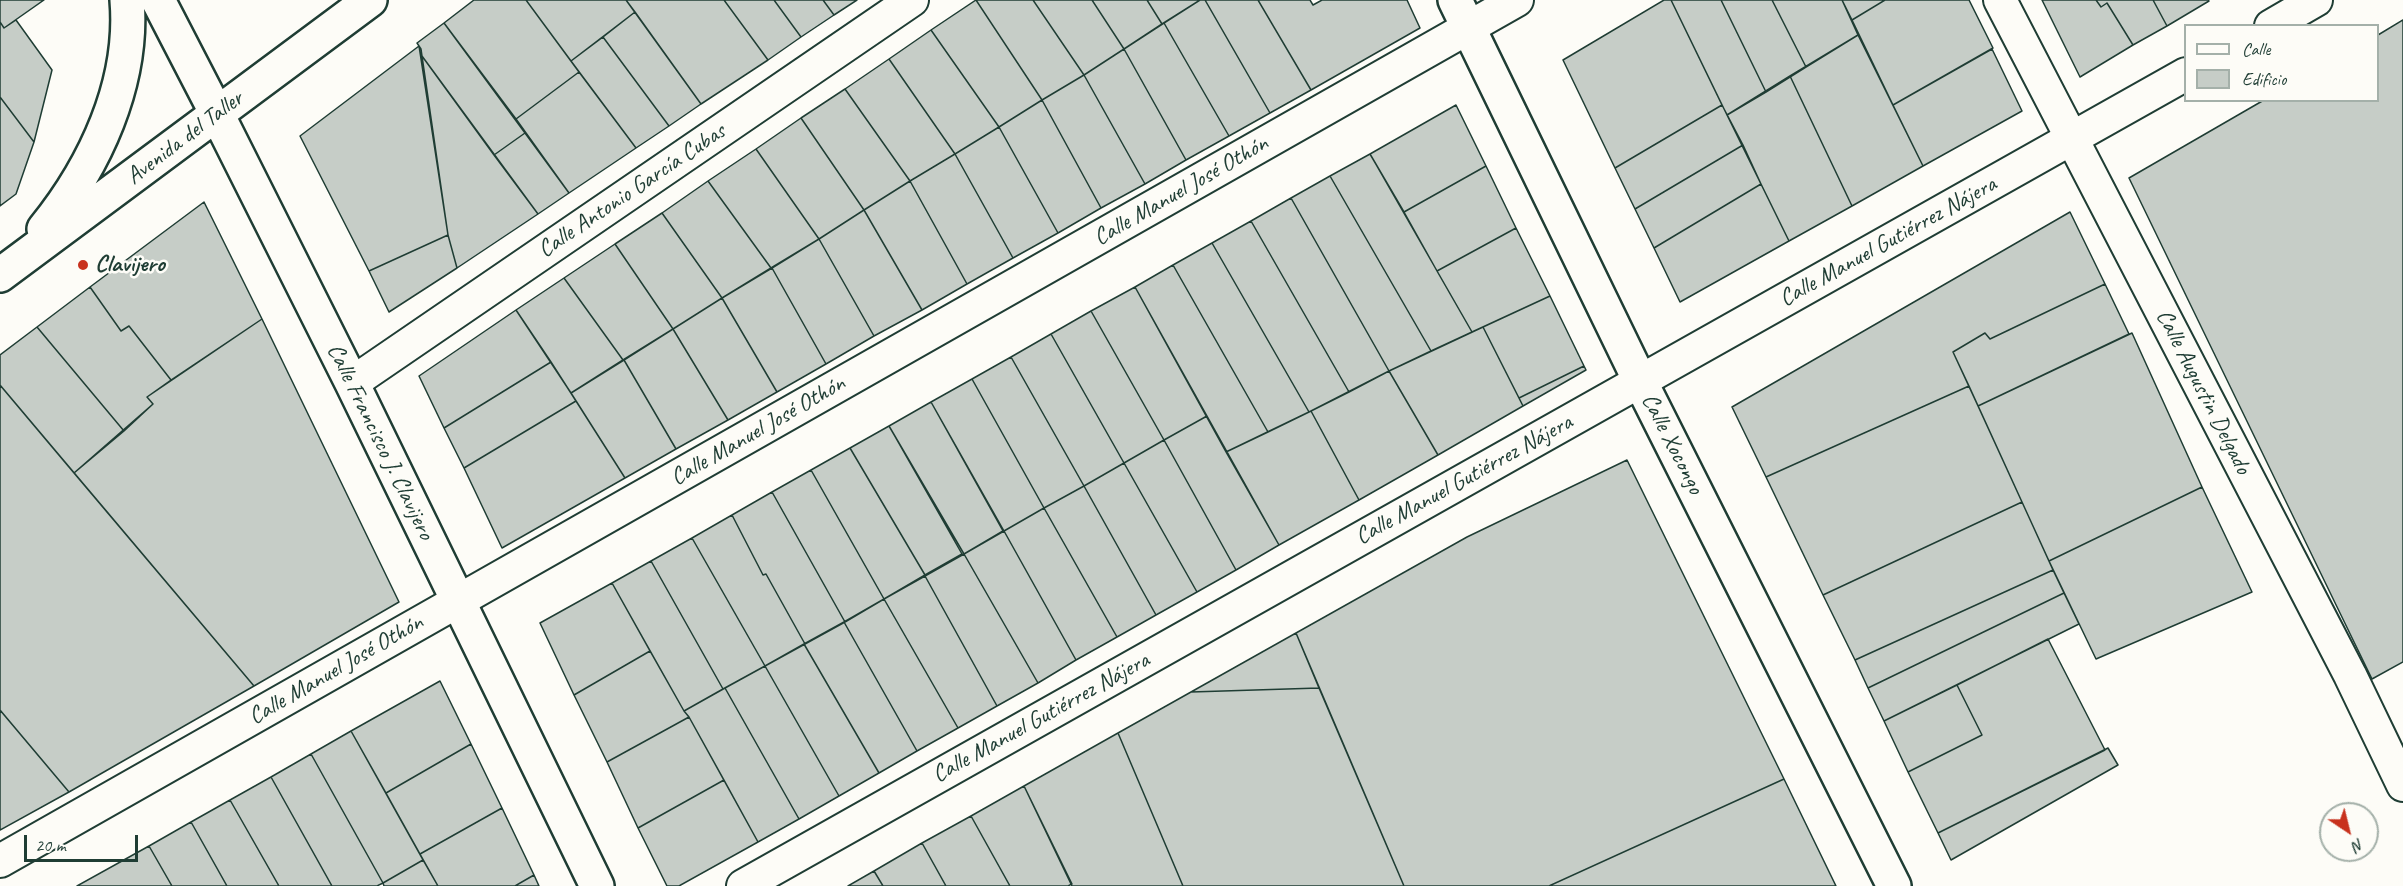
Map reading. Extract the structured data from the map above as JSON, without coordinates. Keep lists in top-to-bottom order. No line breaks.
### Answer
{"streets":{"street":["Avenida del Taller","Calle Antonio García Cubas","Calle Manuel José Othón","Calle Manuel Gutiérrez Nájera","Calle Augustin Delgado","Calle Francisco J. Clavijero","Calle Xocongo"]},"crossings":[["Avenida del Taller","Calle Francisco J. Clavijero"],["Calle Antonio García Cubas","Calle Francisco J. Clavijero"],["Calle Manuel José Othón","Calle Francisco J. Clavijero"],["Calle Manuel José Othón","Calle Xocongo"],["Calle Manuel Gutiérrez Nájera","Calle Augustin Delgado"],["Calle Manuel Gutiérrez Nájera","Calle Xocongo"]],"places":["Clavijero"],"legend":["Calle","Edificio"],"scale_bar":"20 m","north":"bottom right"}
